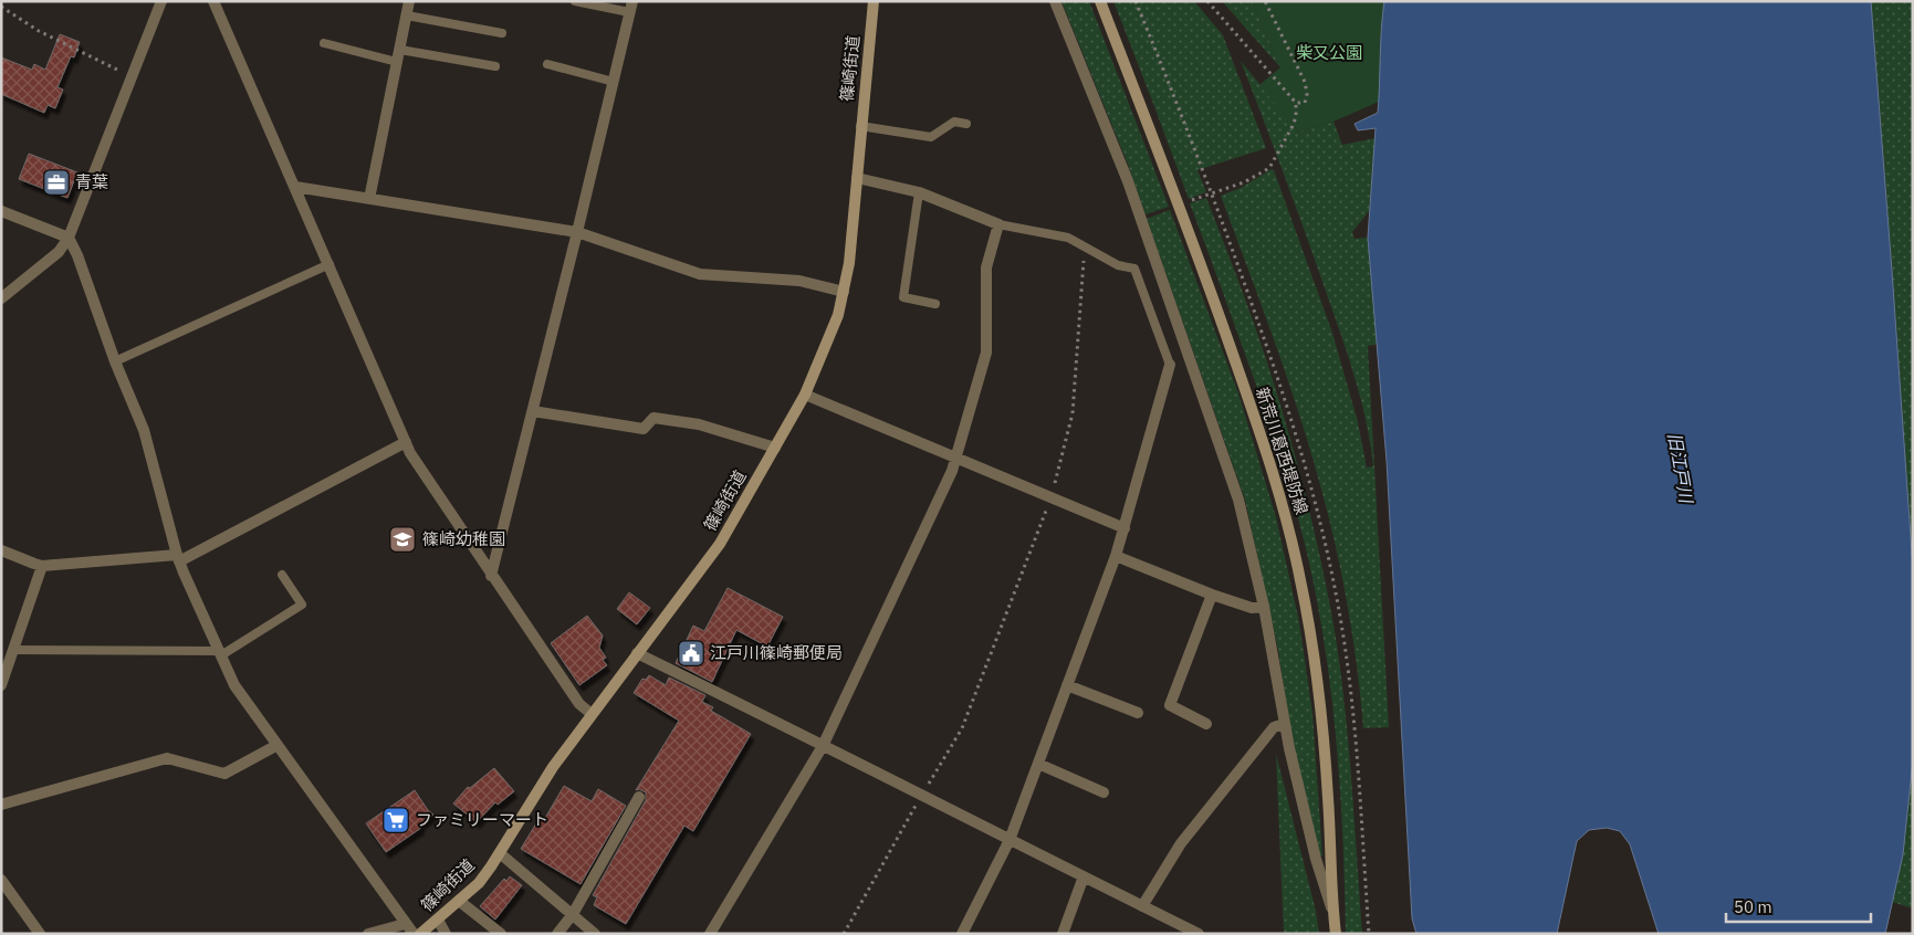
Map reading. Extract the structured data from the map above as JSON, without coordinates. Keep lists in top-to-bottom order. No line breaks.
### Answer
{"streets":{"street":["篠崎街道","新荒川葛西堤防線"]},"water":["旧江戸川"],"parks":["柴又公園"],"places":{"office":["青葉"],"school or university":["篠崎幼稚園"],"public building":["江戸川篠崎郵便局"],"supermarket":["ファミリーマート"]},"scale_bar":"50 m"}
